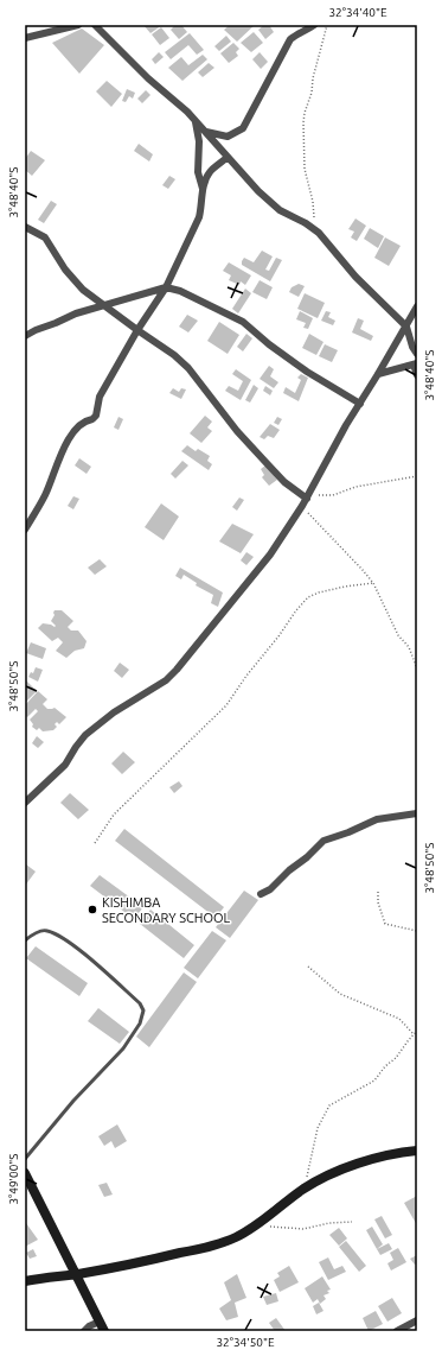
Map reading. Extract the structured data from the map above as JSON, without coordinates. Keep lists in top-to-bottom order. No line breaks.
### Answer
{"places":["KISHIMBA SECONDARY SCHOOL"],"coordinates":["32°34'40\"E","3°48'40\"S","3°48'50\"S","3°49'00\"S","32°34'50\"E"]}
